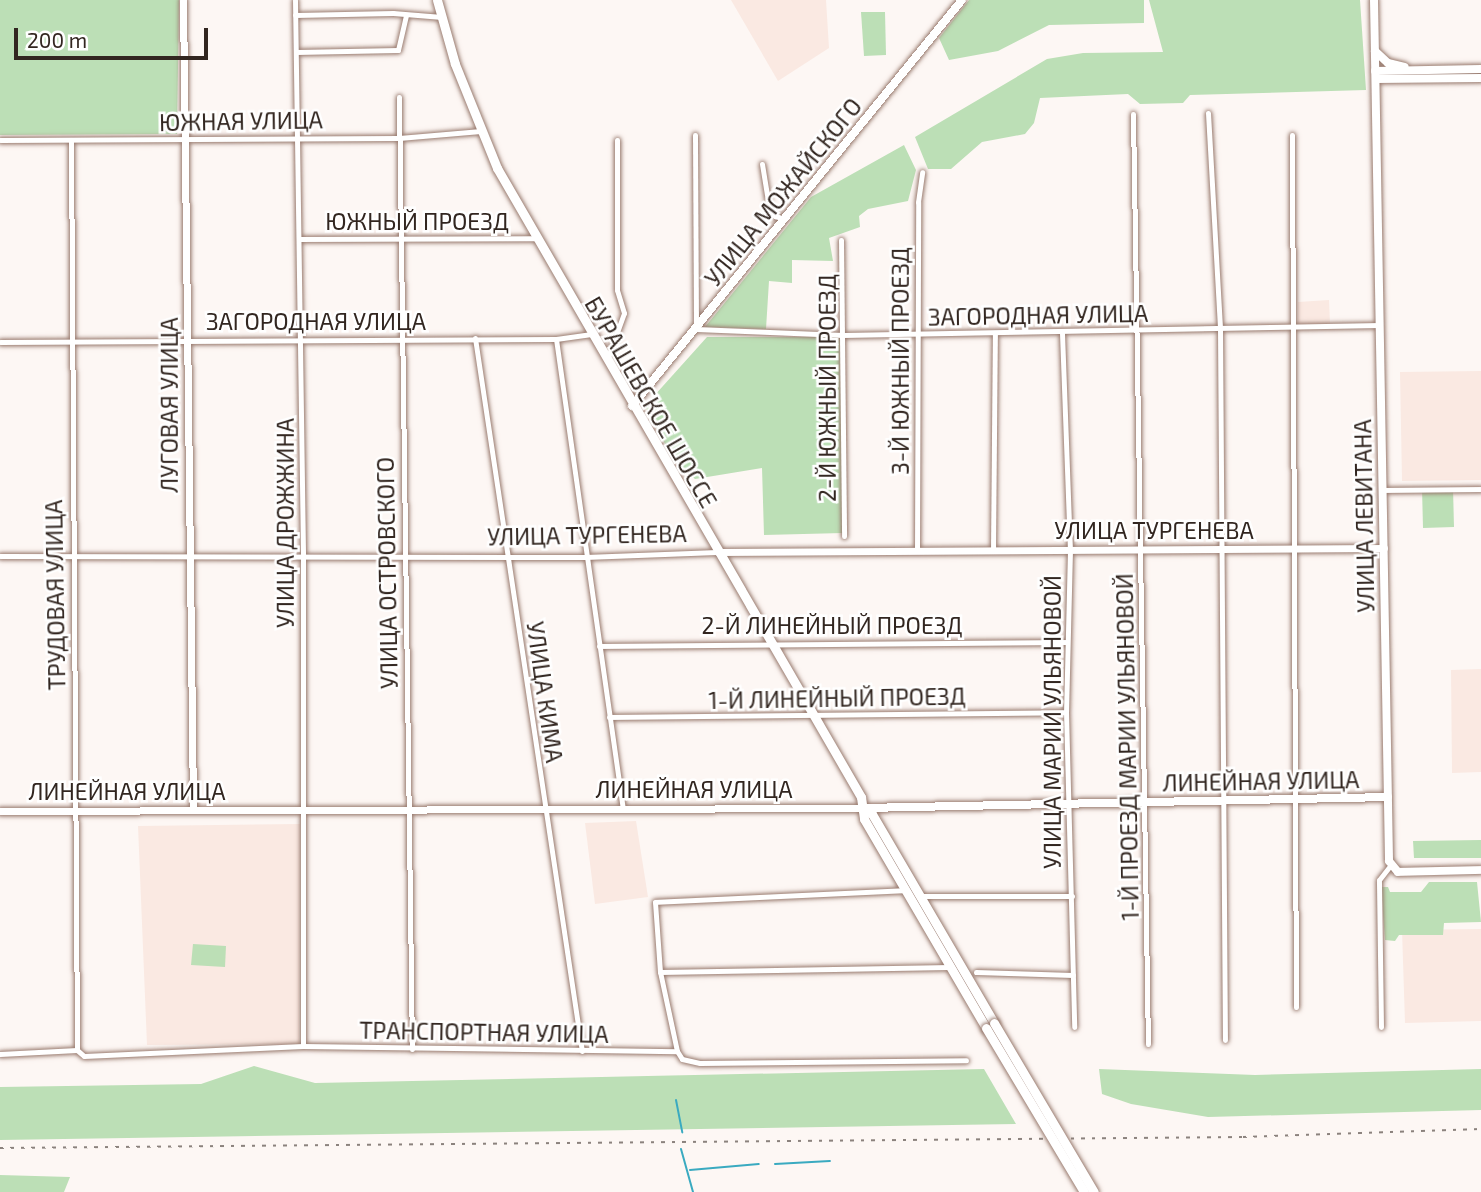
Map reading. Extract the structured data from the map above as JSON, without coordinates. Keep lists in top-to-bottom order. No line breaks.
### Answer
{"streets":{"main road":["УЛИЦА МОЖАЙСКОГО","БУРАШЕВСКОЕ ШОССЕ","УЛИЦА ЛЕВИТАНА","ЛИНЕЙНАЯ УЛИЦА"],"street":["ЮЖНАЯ УЛИЦА","ЮЖНЫЙ ПРОЕЗД","ЗАГОРОДНАЯ УЛИЦА","3-Й ЮЖНЫЙ ПРОЕЗД","2-Й ЮЖНЫЙ ПРОЕЗД","ЛУГОВАЯ УЛИЦА","УЛИЦА ДРОЖЖИНА","УЛИЦА ТУРГЕНЕВА","УЛИЦА ОСТРОВСКОГО","ТРУДОВАЯ УЛИЦА","2-Й ЛИНЕЙНЫЙ ПРОЕЗД","УЛИЦА КИМА","1-Й ЛИНЕЙНЫЙ ПРОЕЗД","УЛИЦА МАРИИ УЛЬЯНОВОЙ","1-Й ПРОЕЗД МАРИИ УЛЬЯНОВОЙ","ТРАНСПОРТНАЯ УЛИЦА"]},"crossings":[["ЮЖНАЯ УЛИЦА","БУРАШЕВСКОЕ ШОССЕ"],["ЮЖНАЯ УЛИЦА","ЛУГОВАЯ УЛИЦА"],["ЮЖНАЯ УЛИЦА","УЛИЦА ДРОЖЖИНА"],["ЮЖНАЯ УЛИЦА","УЛИЦА ОСТРОВСКОГО"],["ЮЖНАЯ УЛИЦА","ТРУДОВАЯ УЛИЦА"],["УЛИЦА МОЖАЙСКОГО","ЗАГОРОДНАЯ УЛИЦА"],["УЛИЦА МОЖАЙСКОГО","БУРАШЕВСКОЕ ШОССЕ"],["ЮЖНЫЙ ПРОЕЗД","БУРАШЕВСКОЕ ШОССЕ"],["ЮЖНЫЙ ПРОЕЗД","УЛИЦА ДРОЖЖИНА"],["ЮЖНЫЙ ПРОЕЗД","УЛИЦА ОСТРОВСКОГО"],["ЗАГОРОДНАЯ УЛИЦА","3-Й ЮЖНЫЙ ПРОЕЗД"],["ЗАГОРОДНАЯ УЛИЦА","2-Й ЮЖНЫЙ ПРОЕЗД"],["ЗАГОРОДНАЯ УЛИЦА","БУРАШЕВСКОЕ ШОССЕ"],["ЗАГОРОДНАЯ УЛИЦА","ЛУГОВАЯ УЛИЦА"],["ЗАГОРОДНАЯ УЛИЦА","УЛИЦА ЛЕВИТАНА"],["ЗАГОРОДНАЯ УЛИЦА","УЛИЦА ДРОЖЖИНА"],["ЗАГОРОДНАЯ УЛИЦА","УЛИЦА ОСТРОВСКОГО"],["ЗАГОРОДНАЯ УЛИЦА","ТРУДОВАЯ УЛИЦА"],["ЗАГОРОДНАЯ УЛИЦА","УЛИЦА КИМА"],["ЗАГОРОДНАЯ УЛИЦА","УЛИЦА МАРИИ УЛЬЯНОВОЙ"],["ЗАГОРОДНАЯ УЛИЦА","1-Й ПРОЕЗД МАРИИ УЛЬЯНОВОЙ"],["3-Й ЮЖНЫЙ ПРОЕЗД","УЛИЦА ТУРГЕНЕВА"],["БУРАШЕВСКОЕ ШОССЕ","УЛИЦА ТУРГЕНЕВА"],["БУРАШЕВСКОЕ ШОССЕ","2-Й ЛИНЕЙНЫЙ ПРОЕЗД"],["БУРАШЕВСКОЕ ШОССЕ","1-Й ЛИНЕЙНЫЙ ПРОЕЗД"],["БУРАШЕВСКОЕ ШОССЕ","ЛИНЕЙНАЯ УЛИЦА"],["ЛУГОВАЯ УЛИЦА","УЛИЦА ТУРГЕНЕВА"],["ЛУГОВАЯ УЛИЦА","ЛИНЕЙНАЯ УЛИЦА"],["УЛИЦА ЛЕВИТАНА","УЛИЦА ТУРГЕНЕВА"],["УЛИЦА ЛЕВИТАНА","ЛИНЕЙНАЯ УЛИЦА"],["УЛИЦА ДРОЖЖИНА","УЛИЦА ТУРГЕНЕВА"],["УЛИЦА ДРОЖЖИНА","ЛИНЕЙНАЯ УЛИЦА"],["УЛИЦА ДРОЖЖИНА","ТРАНСПОРТНАЯ УЛИЦА"],["УЛИЦА ТУРГЕНЕВА","УЛИЦА ОСТРОВСКОГО"],["УЛИЦА ТУРГЕНЕВА","ТРУДОВАЯ УЛИЦА"],["УЛИЦА ТУРГЕНЕВА","УЛИЦА КИМА"],["УЛИЦА ТУРГЕНЕВА","УЛИЦА МАРИИ УЛЬЯНОВОЙ"],["УЛИЦА ТУРГЕНЕВА","1-Й ПРОЕЗД МАРИИ УЛЬЯНОВОЙ"],["УЛИЦА ОСТРОВСКОГО","ЛИНЕЙНАЯ УЛИЦА"],["УЛИЦА ОСТРОВСКОГО","ТРАНСПОРТНАЯ УЛИЦА"],["ТРУДОВАЯ УЛИЦА","ЛИНЕЙНАЯ УЛИЦА"],["ТРУДОВАЯ УЛИЦА","ТРАНСПОРТНАЯ УЛИЦА"],["2-Й ЛИНЕЙНЫЙ ПРОЕЗД","УЛИЦА МАРИИ УЛЬЯНОВОЙ"],["УЛИЦА КИМА","ЛИНЕЙНАЯ УЛИЦА"],["УЛИЦА КИМА","ТРАНСПОРТНАЯ УЛИЦА"],["1-Й ЛИНЕЙНЫЙ ПРОЕЗД","УЛИЦА МАРИИ УЛЬЯНОВОЙ"],["УЛИЦА МАРИИ УЛЬЯНОВОЙ","ЛИНЕЙНАЯ УЛИЦА"],["1-Й ПРОЕЗД МАРИИ УЛЬЯНОВОЙ","ЛИНЕЙНАЯ УЛИЦА"]],"scale_bar":"200 m"}
